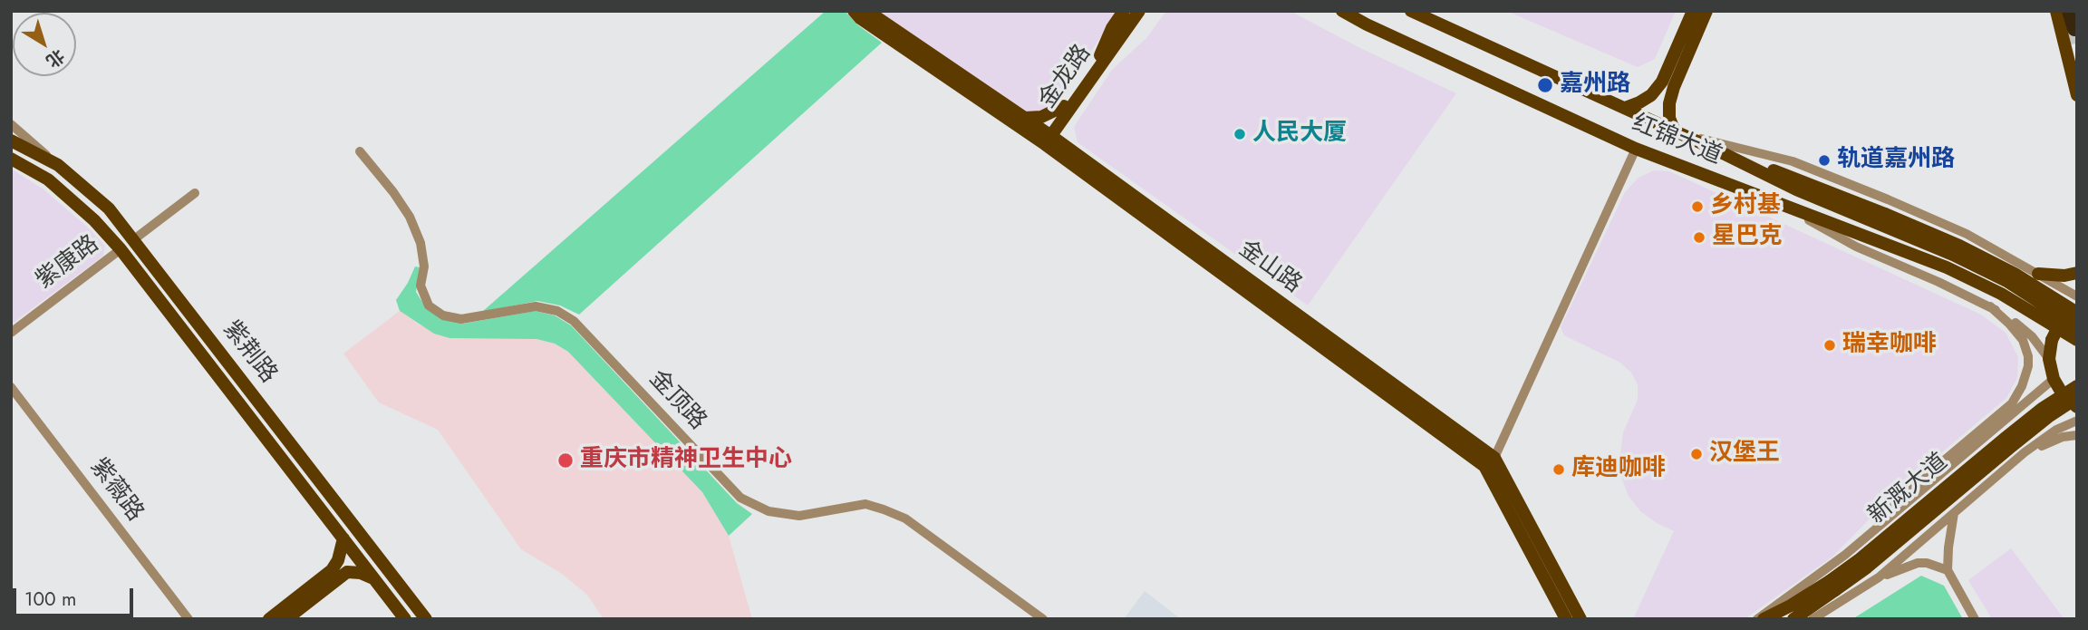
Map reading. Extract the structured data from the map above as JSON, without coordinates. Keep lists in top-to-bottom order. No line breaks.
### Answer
{"streets":{"main road":["金龙路","红锦大道","金山路","紫荆路","新溉大道"],"street":["紫康路","金顶路","紫薇路"]},"crossings":[["金龙路","金山路"],["紫康路","紫荆路"]],"places":["嘉州路","人民大厦","轨道嘉州路","乡村基","星巴克","瑞幸咖啡","汉堡王","重庆市精神卫生中心","库迪咖啡"],"scale_bar":"100 m","north":"bottom right"}
